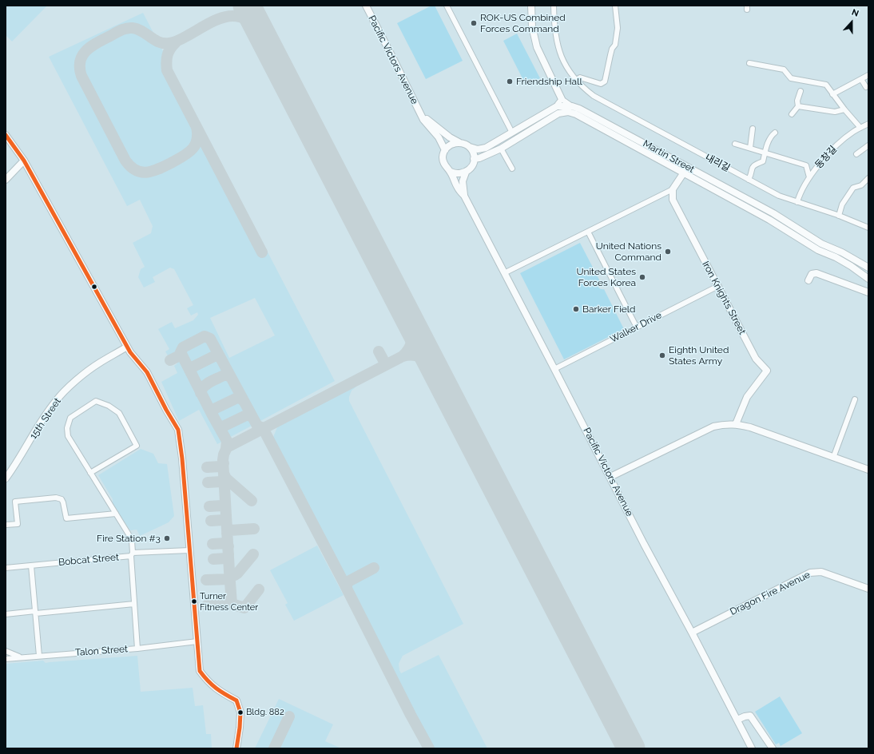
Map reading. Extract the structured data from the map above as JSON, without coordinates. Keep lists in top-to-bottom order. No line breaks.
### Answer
{"streets":{"main road":["Pacific Victors Avenue","Martin Street","Iron Knights Street","15th Street","Dragon Fire Avenue"],"street":["동창길","내리길","Walker Drive","Bobcat Street","Talon Street"]},"crossings":[["Pacific Victors Avenue","Martin Street"],["Pacific Victors Avenue","Walker Drive"],["Pacific Victors Avenue","Dragon Fire Avenue"],["동창길","내리길"],["Iron Knights Street","Walker Drive"]],"places":["ROK-US Combined Forces Command","Friendship Hall","United Nations Command","United States Forces Korea","Barker Field","Eighth United States Army","Fire Station #3","Turner Fitness Center","Bldg. 882"],"north":"top"}
